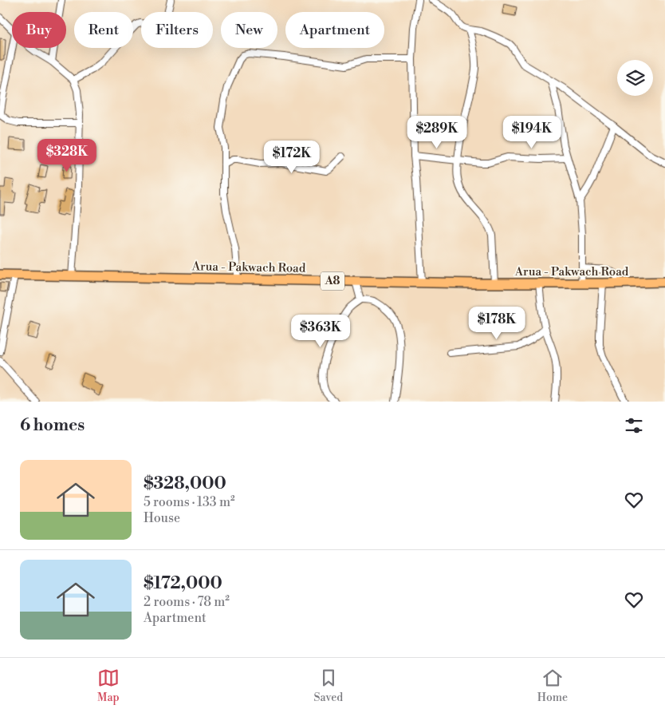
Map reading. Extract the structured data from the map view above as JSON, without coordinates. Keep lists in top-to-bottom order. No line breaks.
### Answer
{"streets":{"main road":["Arua - Pakwach Road","A8"]},"page":{"chip":["Buy","Rent","Filters","New","Apartment"],"price":["$289K","$194K","$328K","$172K","$178K","$363K"],"heading":"6 homes","list":[{"name":"$328,000","note":"5 rooms · 133 m² · House"},{"name":"$172,000","note":"2 rooms · 78 m² · Apartment"}],"tabs":["Map","Saved","Home"]}}
